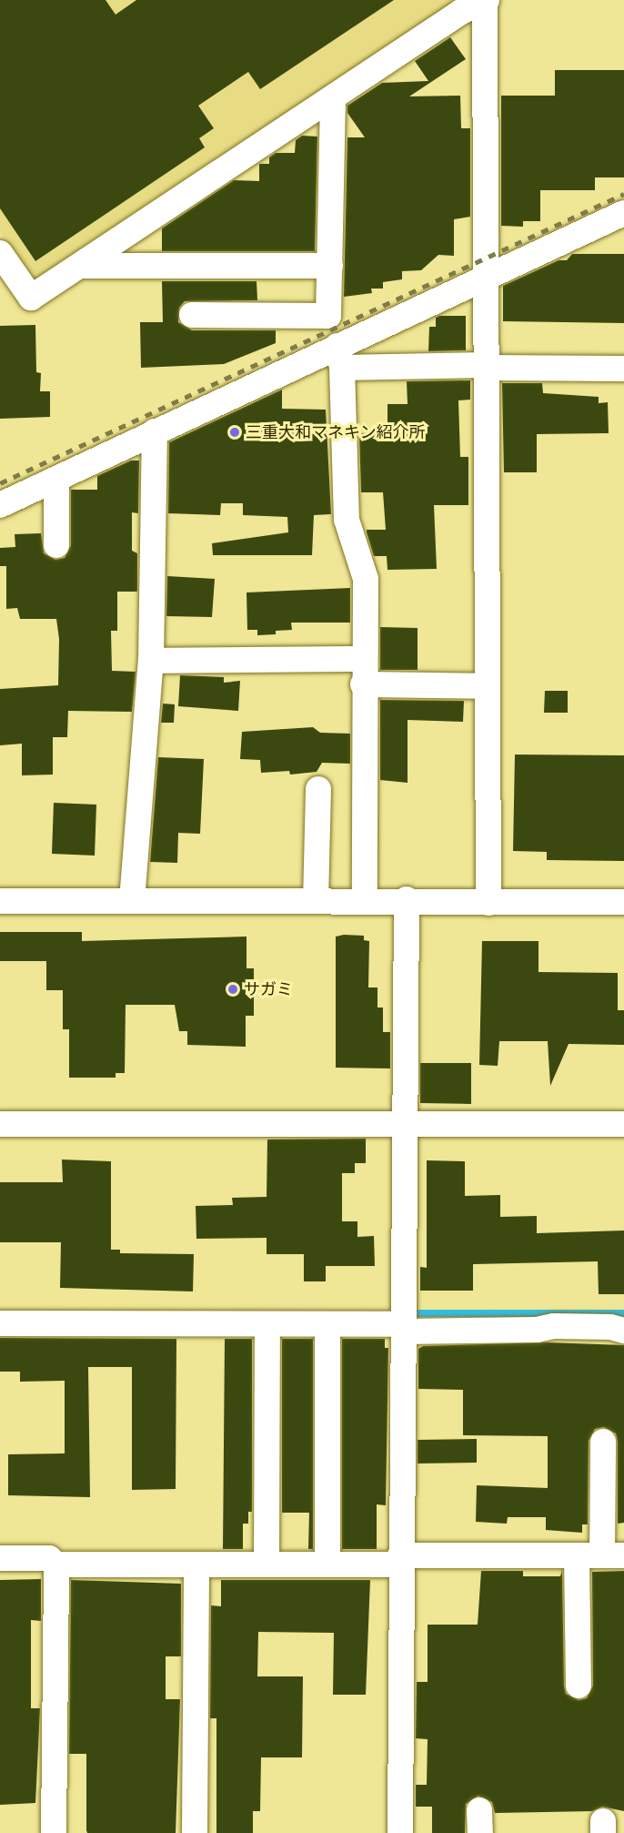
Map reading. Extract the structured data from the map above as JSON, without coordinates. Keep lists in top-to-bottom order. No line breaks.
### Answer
{"places":["三重大和マネキン紹介所","サガミ"]}
